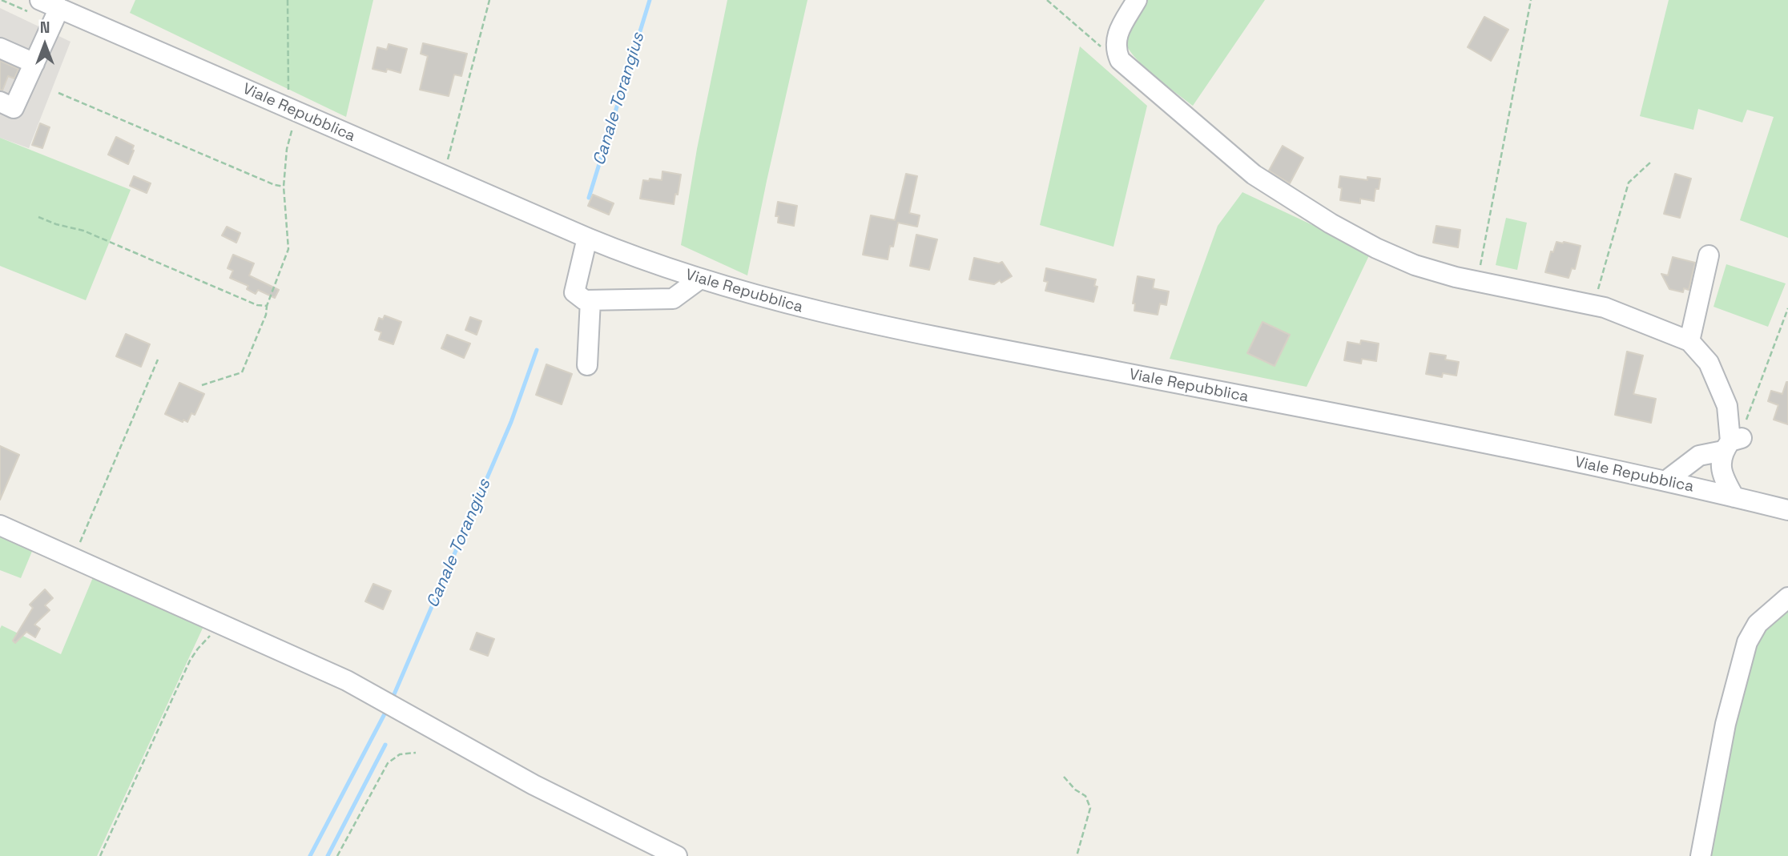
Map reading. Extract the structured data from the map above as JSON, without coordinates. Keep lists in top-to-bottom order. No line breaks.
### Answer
{"streets":{"street":["Viale Repubblica"]},"water":["Canale Torangius"],"north":"top"}
